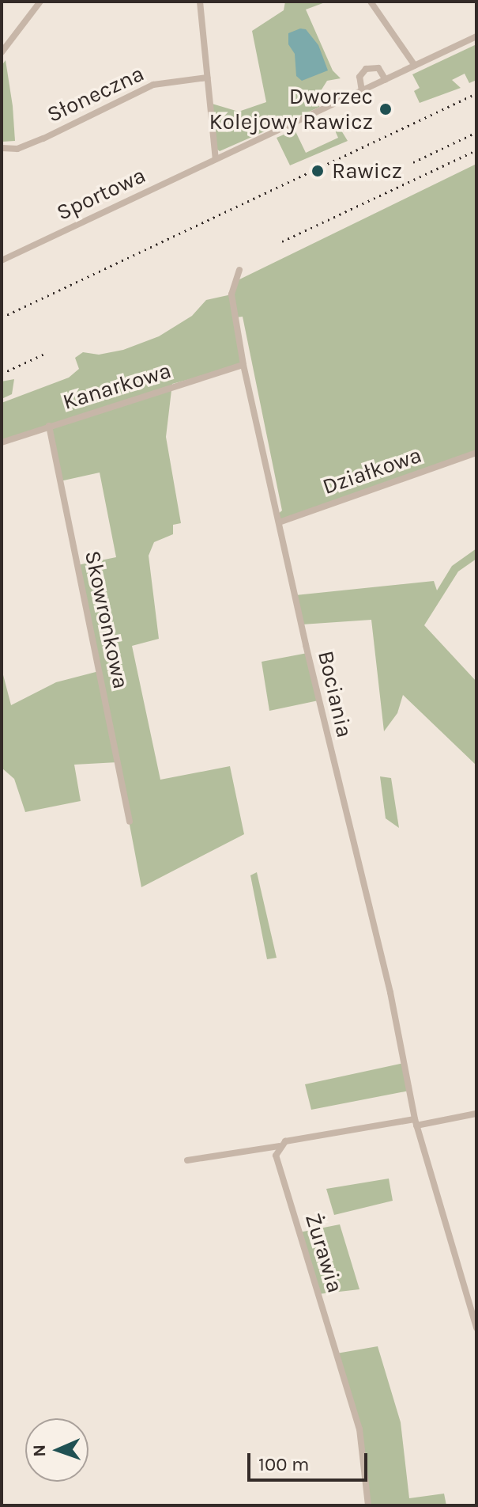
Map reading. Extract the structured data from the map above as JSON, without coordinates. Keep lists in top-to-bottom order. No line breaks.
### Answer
{"streets":{"street":["Słoneczna","Sportowa","Kanarkowa","Działkowa","Skowronkowa","Bociania","Żurawia"]},"crossings":[["Kanarkowa","Skowronkowa"],["Kanarkowa","Bociania"],["Działkowa","Bociania"]],"places":["Dworzec Kolejowy Rawicz","Rawicz"],"scale_bar":"100 m","north":"left"}
